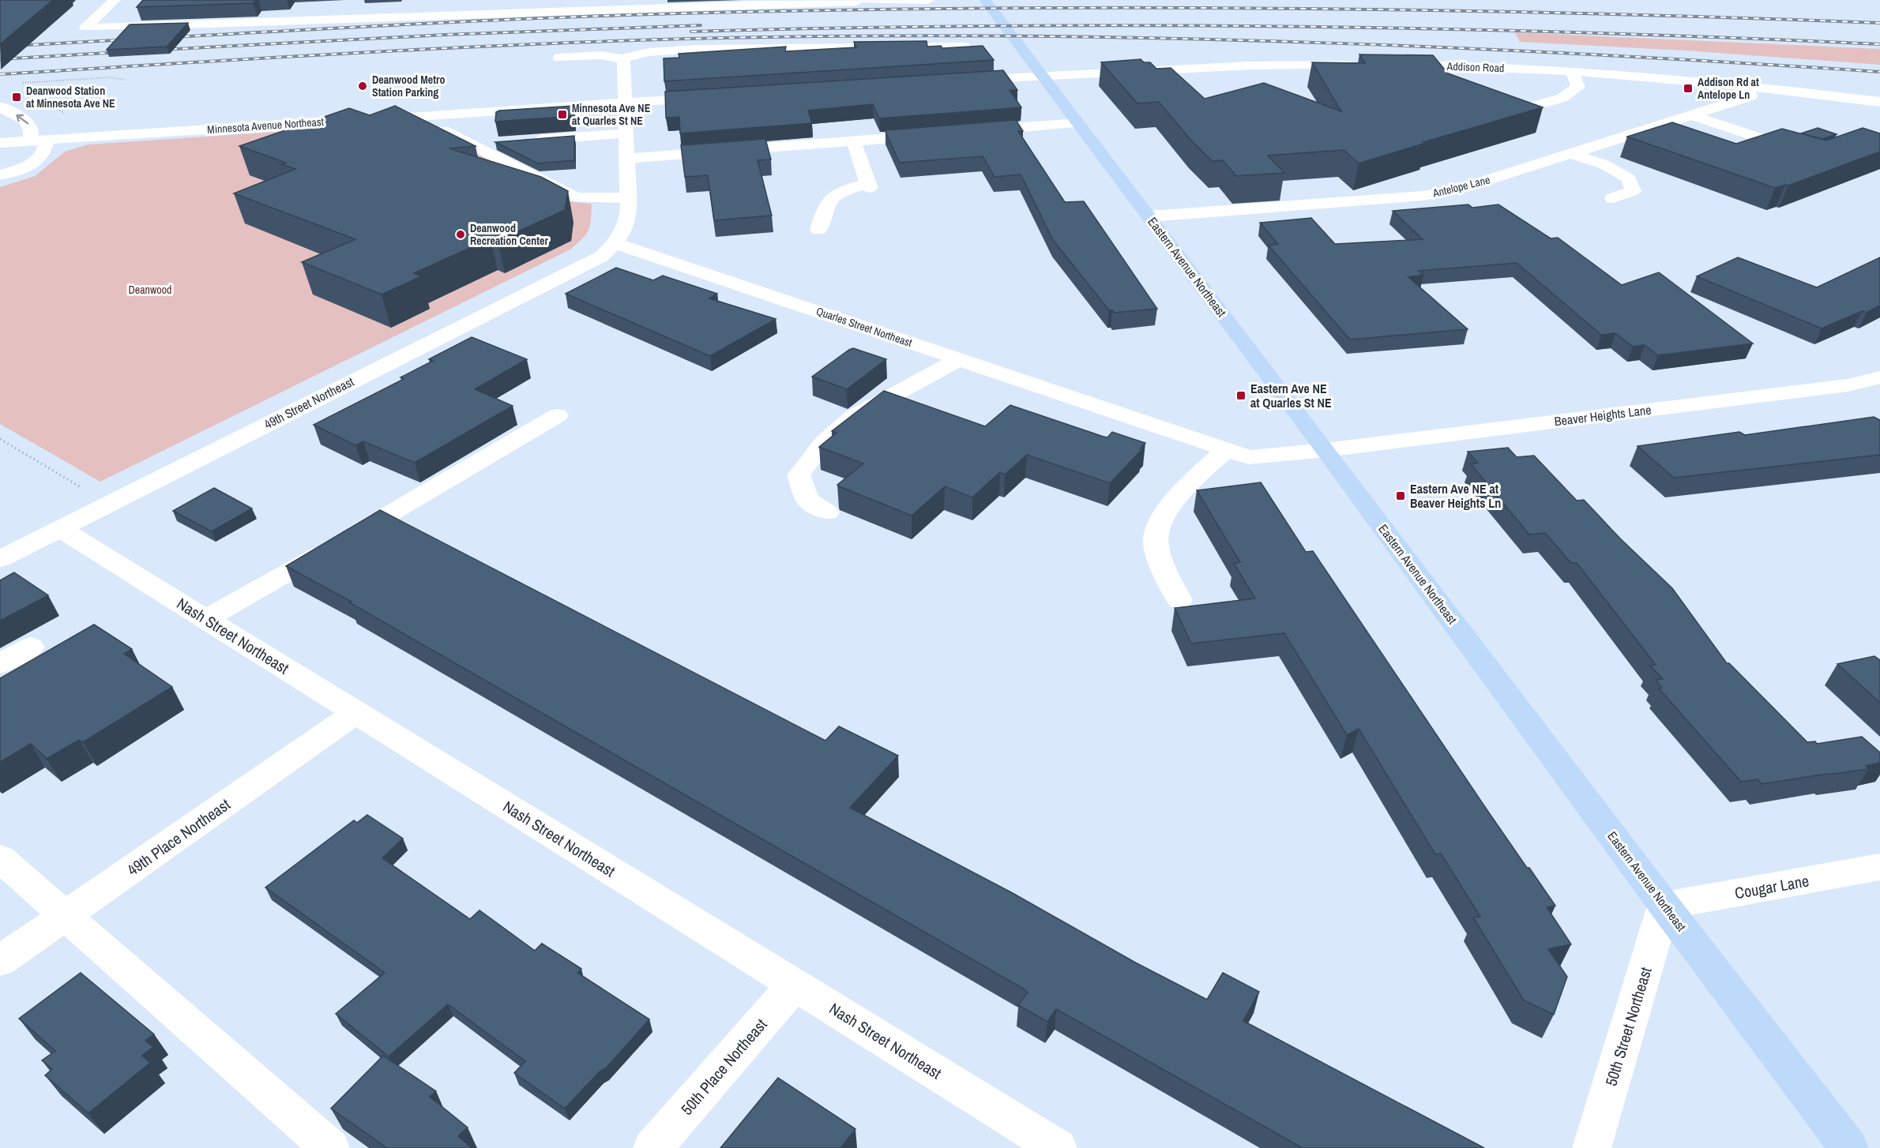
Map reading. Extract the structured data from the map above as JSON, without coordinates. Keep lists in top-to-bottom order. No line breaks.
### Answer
{"streets":{"main road":["Eastern Avenue Northeast"],"street":["Addison Road","Minnesota Avenue Northeast","Antelope Lane","Quarles Street Northeast","49th Street Northeast","Beaver Heights Lane","Nash Street Northeast","49th Place Northeast","Cougar Lane","50th Street Northeast","50th Place Northeast"]},"crossings":[["Addison Road","Antelope Lane"],["Antelope Lane","Eastern Avenue Northeast"],["Eastern Avenue Northeast","Quarles Street Northeast"],["Eastern Avenue Northeast","Beaver Heights Lane"],["Eastern Avenue Northeast","Cougar Lane"],["Eastern Avenue Northeast","50th Street Northeast"],["Quarles Street Northeast","49th Street Northeast"],["Quarles Street Northeast","Beaver Heights Lane"],["49th Street Northeast","Nash Street Northeast"],["Nash Street Northeast","49th Place Northeast"],["Nash Street Northeast","50th Place Northeast"],["Cougar Lane","50th Street Northeast"]],"parks":["Deanwood"],"places":{"other":["Deanwood Metro Station Parking","Deanwood Recreation Center"],"transit":["Addison Rd at Antelope Ln","Deanwood Station at Minnesota Ave NE","Minnesota Ave NE at Quarles St NE","Eastern Ave NE at Quarles St NE","Eastern Ave NE at Beaver Heights Ln"]}}
